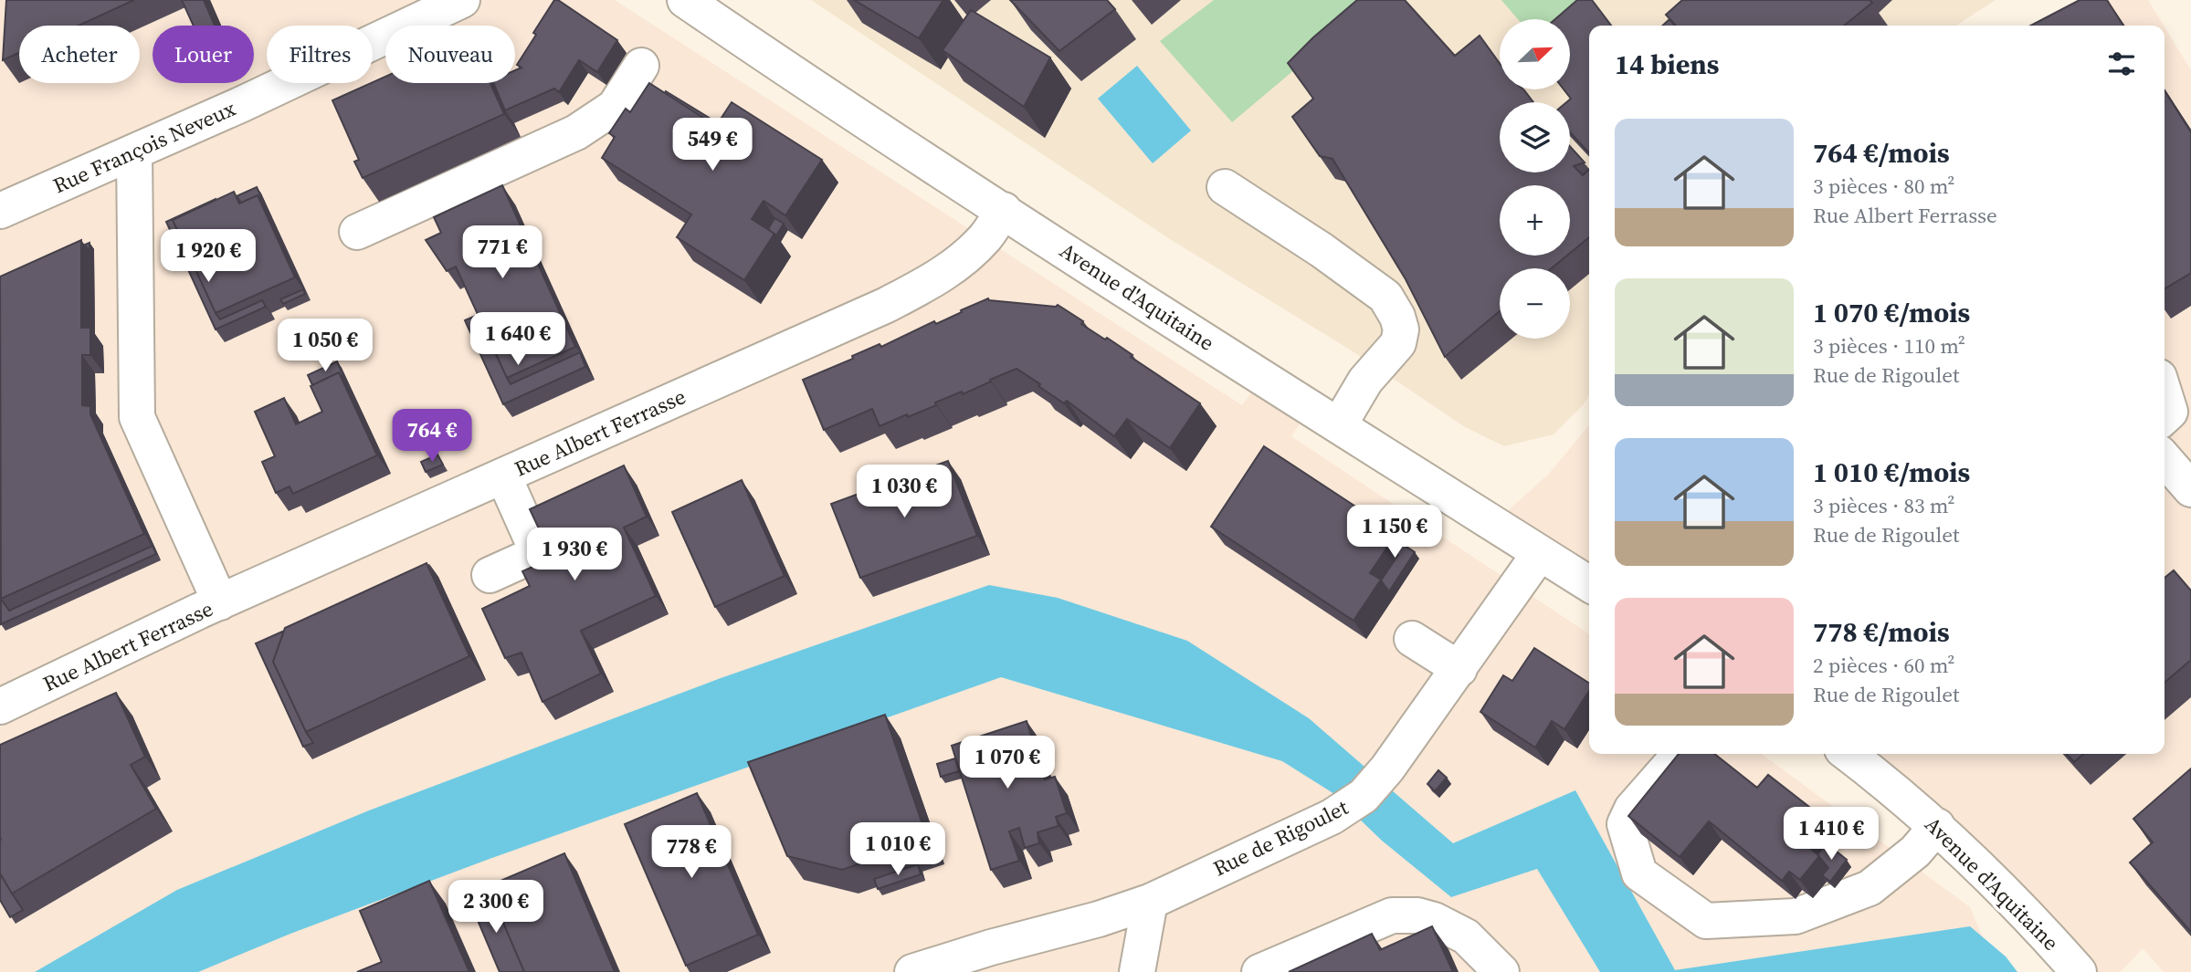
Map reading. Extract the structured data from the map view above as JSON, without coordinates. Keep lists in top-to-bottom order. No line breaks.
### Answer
{"streets":{"street":["Rue François Neveux","Avenue d'Aquitaine","Rue Albert Ferrasse","Rue de Rigoulet"]},"crossings":[["Avenue d'Aquitaine","Rue Albert Ferrasse"],["Avenue d'Aquitaine","Rue de Rigoulet"]],"north":"top right","page":{"map_buttons":["+","−"],"chip":["Acheter","Louer","Filtres","Nouveau"],"heading":"14 biens","list":[{"name":"764 €/mois","note":"3 pièces · 80 m² · Rue Albert Ferrasse"},{"name":"1 070 €/mois","note":"3 pièces · 110 m² · Rue de Rigoulet"},{"name":"1 010 €/mois","note":"3 pièces · 83 m² · Rue de Rigoulet"},{"name":"778 €/mois","note":"2 pièces · 60 m² · Rue de Rigoulet"}],"price":["549 €","771 €","1 920 €","1 640 €","1 050 €","764 €","1 030 €","1 150 €","1 930 €","1 070 €","1 410 €","1 010 €","778 €","2 300 €"]}}
